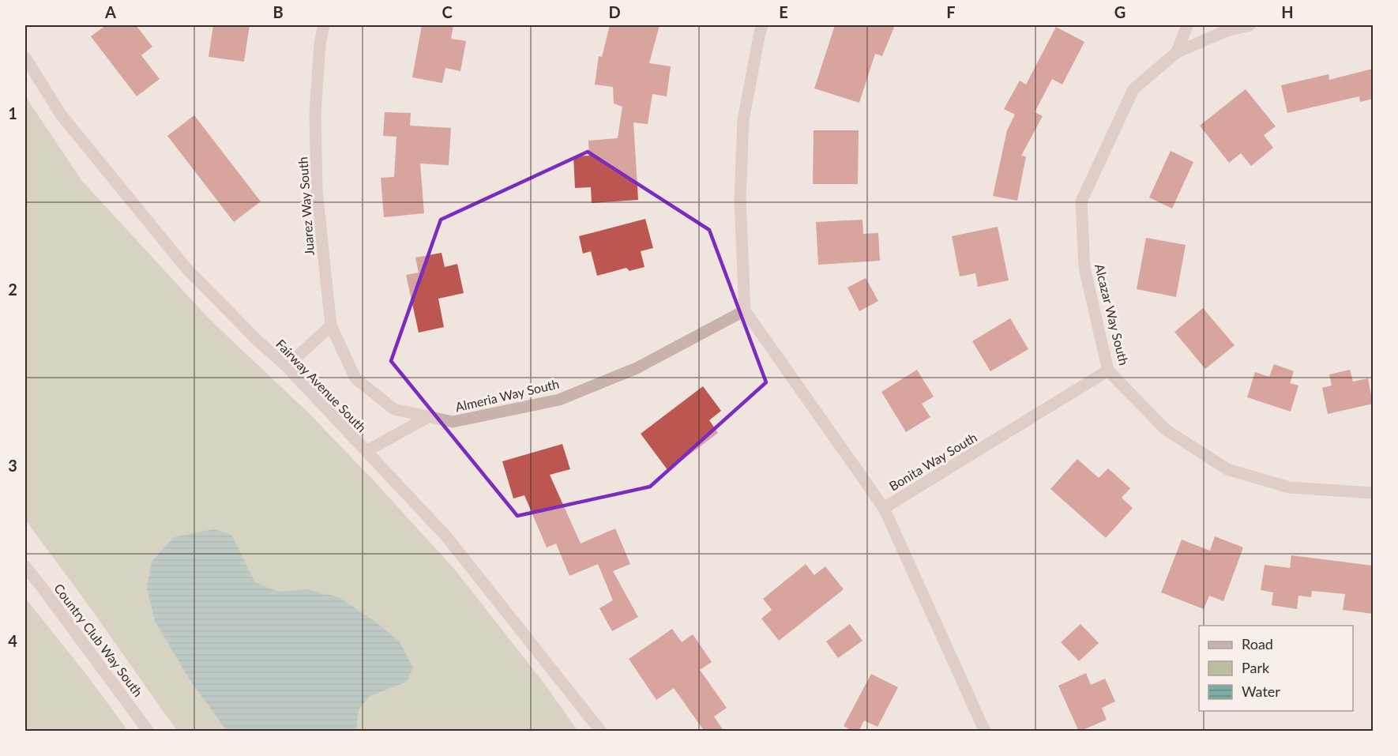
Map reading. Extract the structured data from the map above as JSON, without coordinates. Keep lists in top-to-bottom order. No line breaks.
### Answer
{"streets":{"street":["Juarez Way South","Alcazar Way South","Fairway Avenue South","Almeria Way South","Bonita Way South","Country Club Way South"]},"crossings":[["Juarez Way South","Almeria Way South"],["Alcazar Way South","Bonita Way South"]],"legend":["Road","Park","Water"],"grid":{"columns":["A","B","C","D","E","F","G","H"],"rows":["1","2","3","4"]}}
